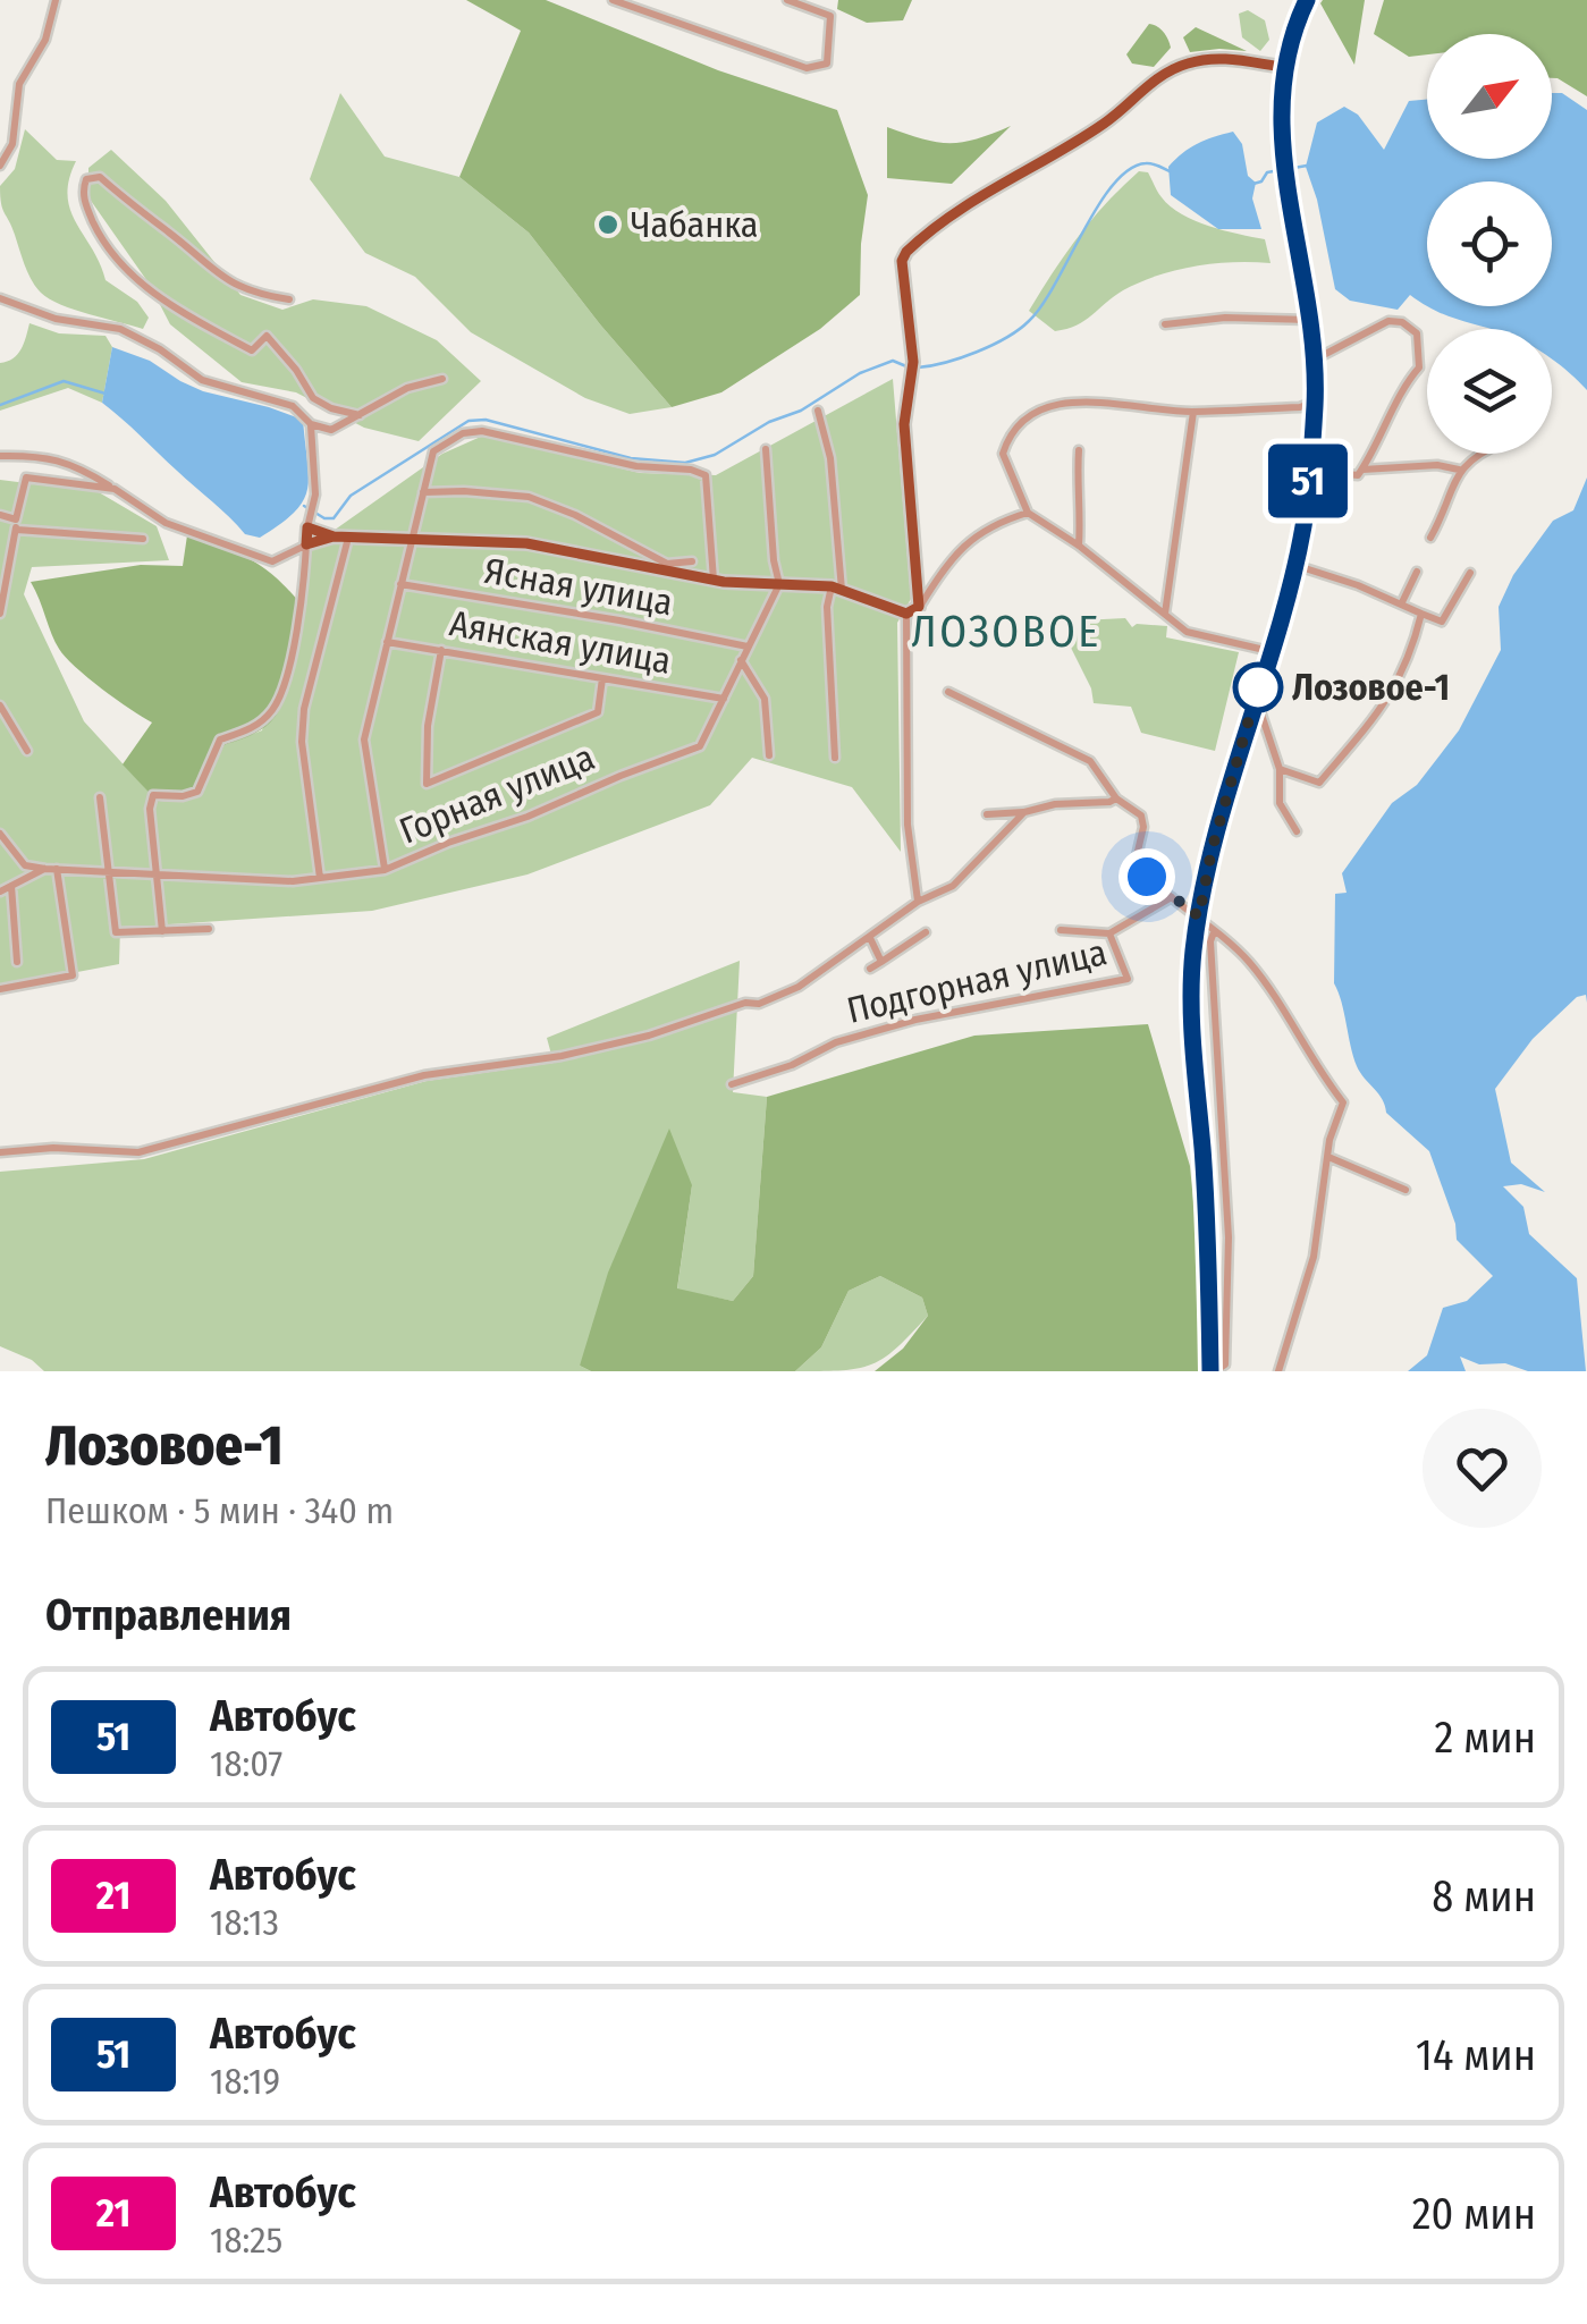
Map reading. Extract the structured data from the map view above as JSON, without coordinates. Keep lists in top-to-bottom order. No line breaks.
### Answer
{"streets":{"street":["Ясная улица","Аянская улица","Горная улица","Подгорная улица"]},"crossings":[["Ясная улица","Горная улица"],["Аянская улица","Горная улица"]],"districts":["ЛОЗОВОЕ"],"places":["Чабанка","Лозовое-1"],"lines":["bus line 51"],"north":"top right","page":{"on_map":"51","heading":[["Лозовое-1","Пешком · 5 мин · 340 m"],"Отправления"],"list":[{"mark":"51","name":"Автобус","note":"18:07","value":"2 мин"},{"mark":"21","name":"Автобус","note":"18:13","value":"8 мин"},{"mark":"51","name":"Автобус","note":"18:19","value":"14 мин"},{"mark":"21","name":"Автобус","note":"18:25","value":"20 мин"}]}}
